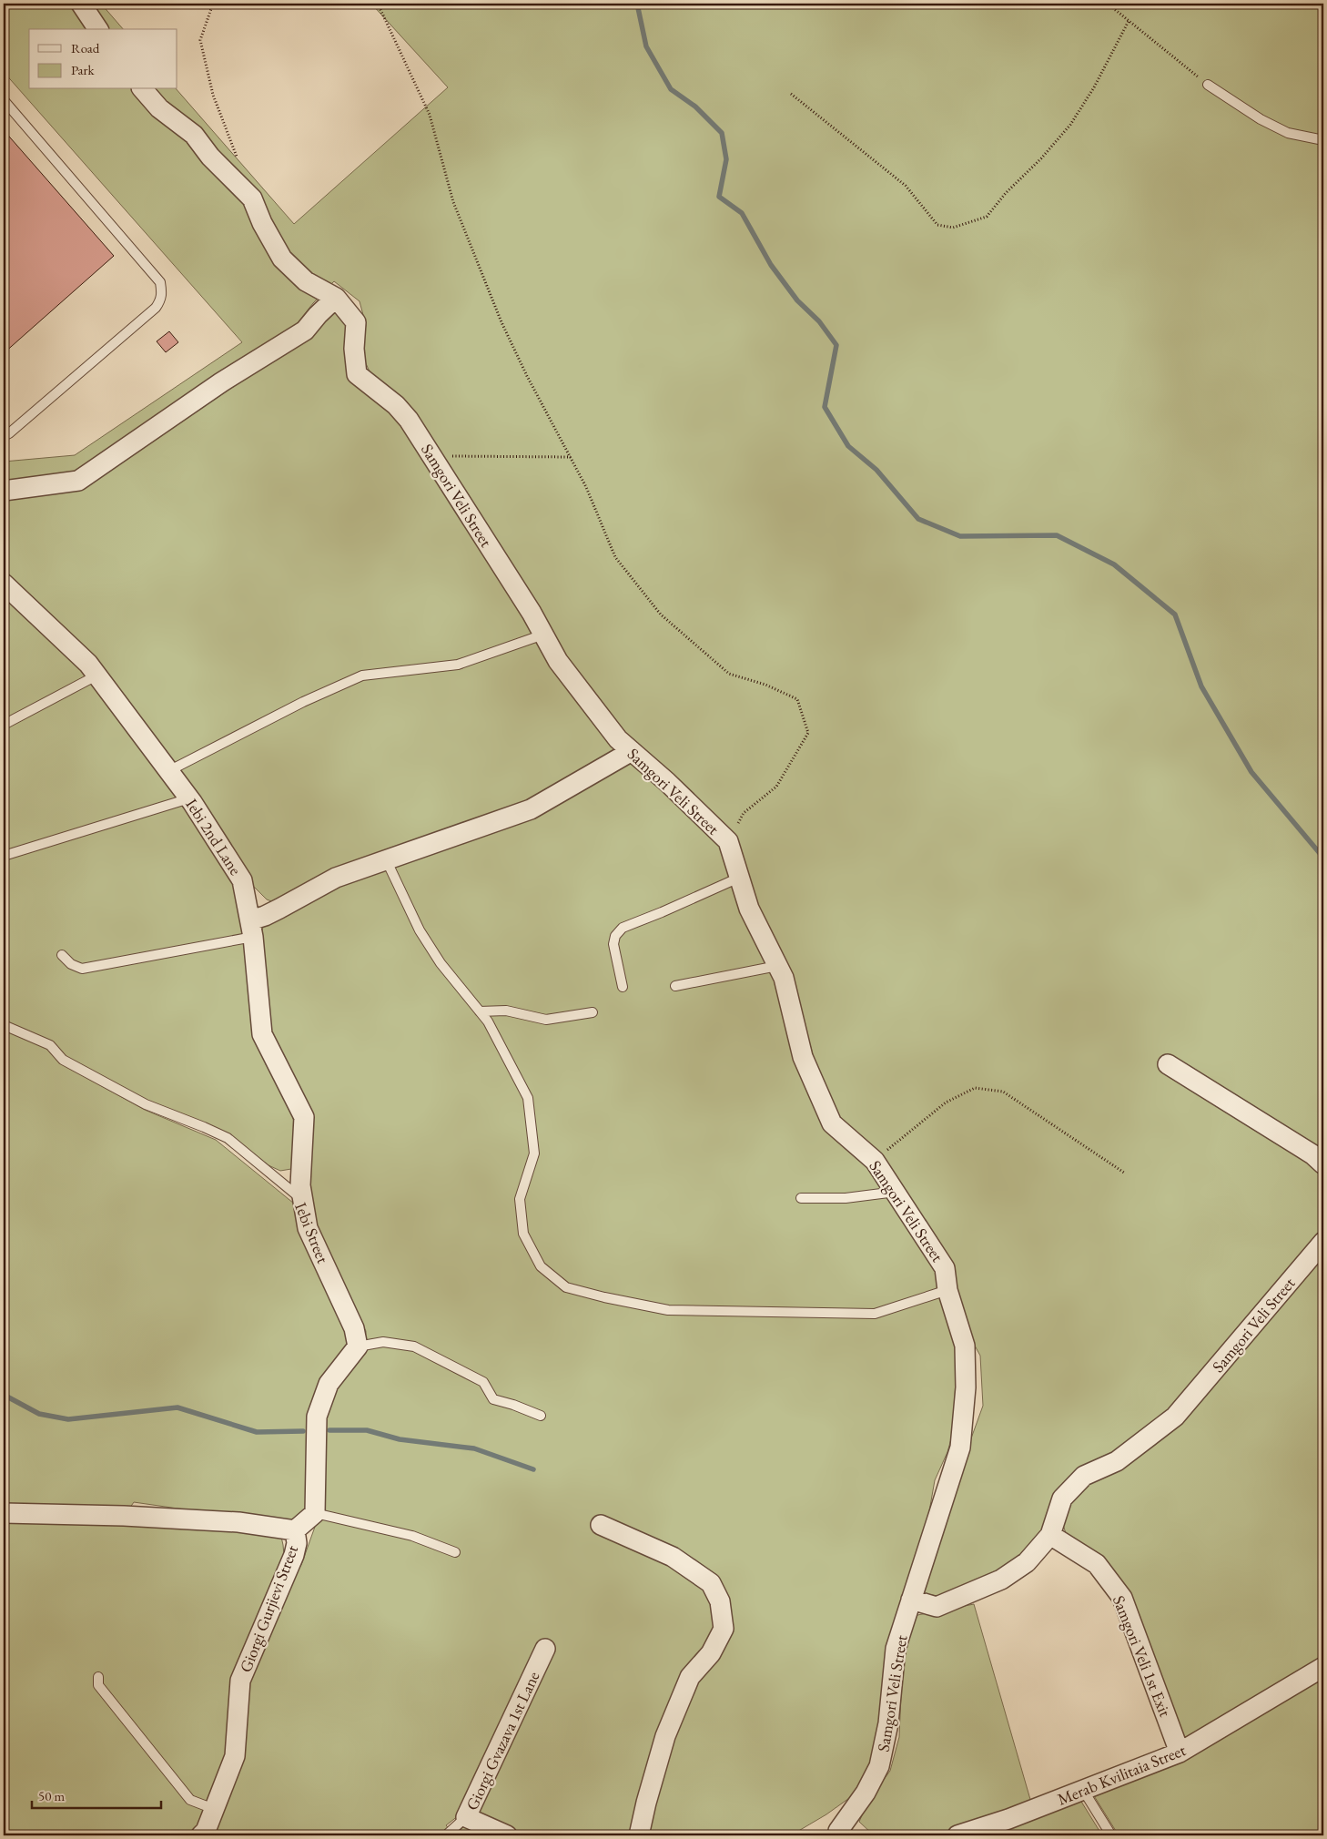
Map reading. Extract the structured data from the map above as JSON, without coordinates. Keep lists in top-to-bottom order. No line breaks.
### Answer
{"streets":{"street":["Samgori Veli Street","Iebi 2nd Lane","Iebi Street","Giorgi Gurjievi Street","Samgori Veli 1st Exit","Giorgi Gvazava 1st Lane","Merab Kvilitaia Street"]},"crossings":[["Samgori Veli Street","Samgori Veli 1st Exit"],["Iebi 2nd Lane","Iebi Street"],["Samgori Veli 1st Exit","Merab Kvilitaia Street"]],"legend":["Road","Park"],"scale_bar":"50 m"}
